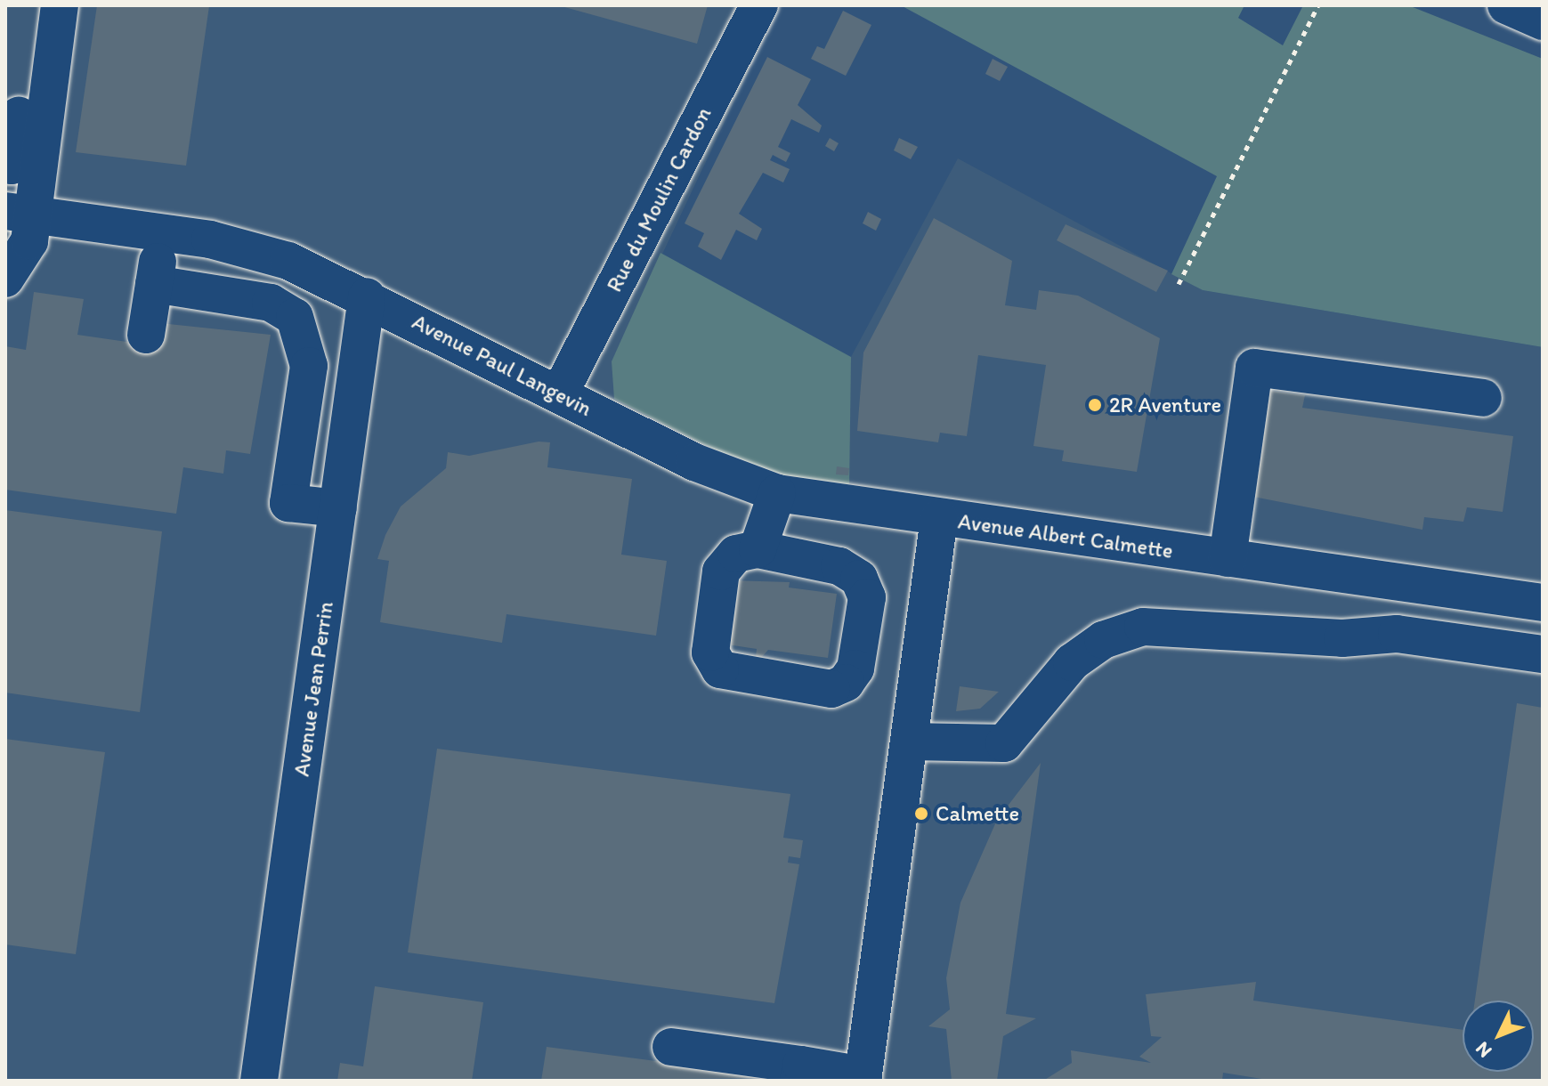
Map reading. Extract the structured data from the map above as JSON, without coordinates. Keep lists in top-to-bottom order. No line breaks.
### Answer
{"streets":{"street":["Rue du Moulin Cardon","Avenue Paul Langevin","Avenue Albert Calmette","Avenue Jean Perrin"]},"crossings":[["Rue du Moulin Cardon","Avenue Paul Langevin"],["Avenue Paul Langevin","Avenue Albert Calmette"],["Avenue Paul Langevin","Avenue Jean Perrin"]],"places":["2R Aventure","Calmette"],"north":"bottom left"}
